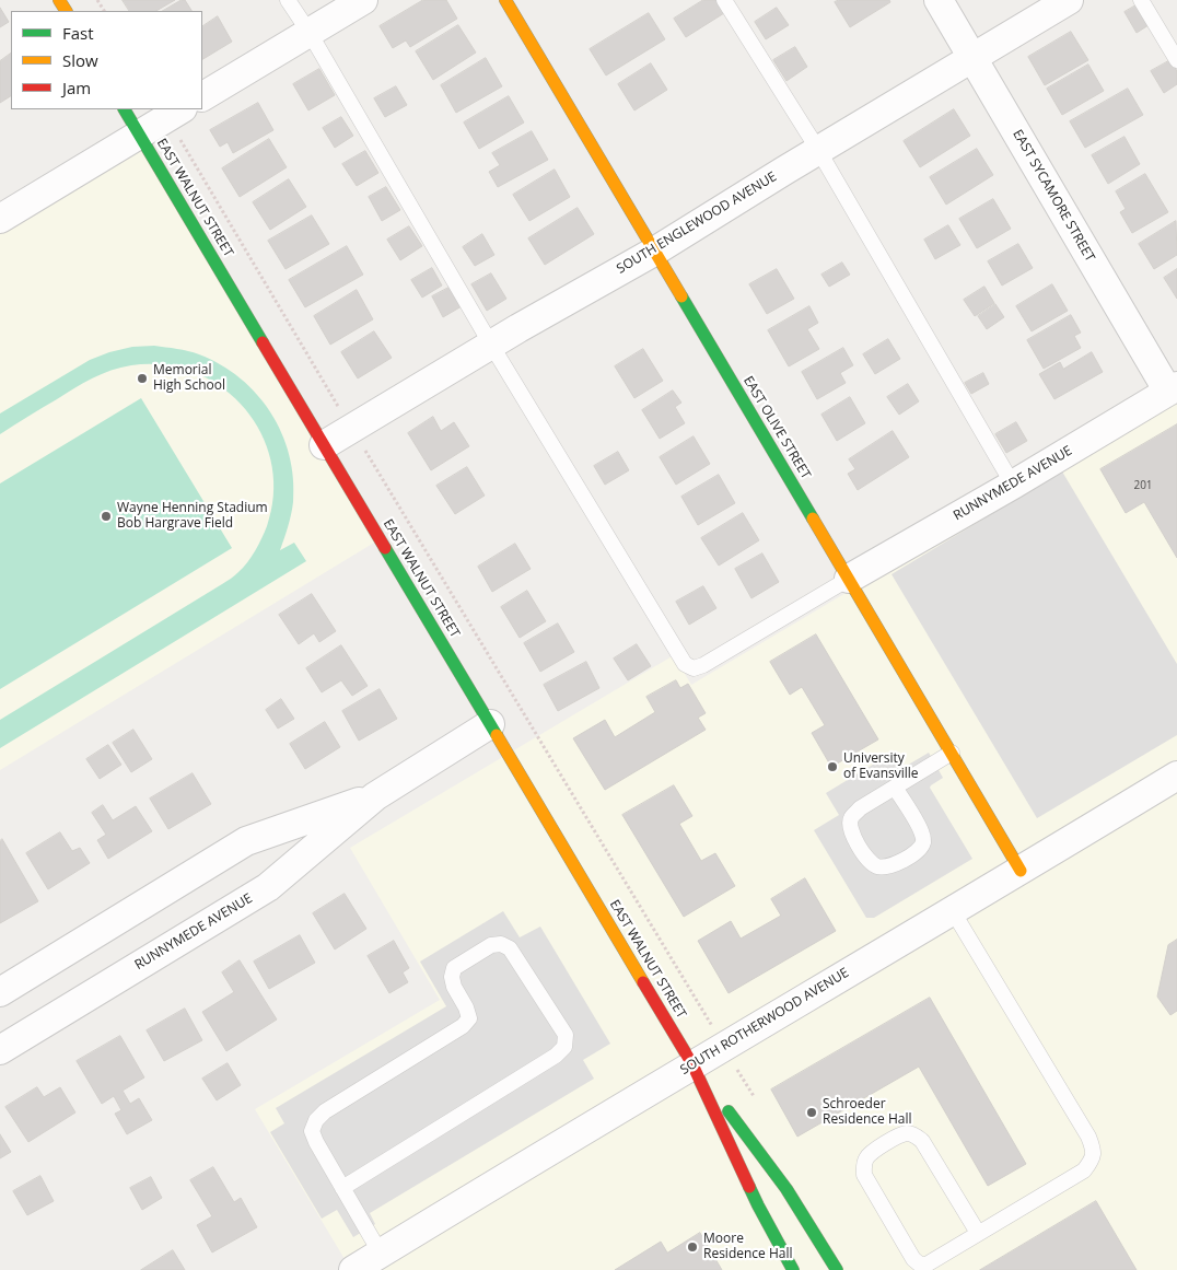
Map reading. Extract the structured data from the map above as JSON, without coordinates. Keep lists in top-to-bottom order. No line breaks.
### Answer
{"streets":{"street":["EAST SYCAMORE STREET","EAST WALNUT STREET","SOUTH ENGLEWOOD AVENUE","EAST OLIVE STREET","RUNNYMEDE AVENUE","SOUTH ROTHERWOOD AVENUE"]},"crossings":[["EAST SYCAMORE STREET","SOUTH ENGLEWOOD AVENUE"],["EAST SYCAMORE STREET","RUNNYMEDE AVENUE"],["EAST WALNUT STREET","SOUTH ENGLEWOOD AVENUE"],["EAST WALNUT STREET","RUNNYMEDE AVENUE"],["EAST WALNUT STREET","SOUTH ROTHERWOOD AVENUE"],["SOUTH ENGLEWOOD AVENUE","EAST OLIVE STREET"],["EAST OLIVE STREET","RUNNYMEDE AVENUE"],["EAST OLIVE STREET","SOUTH ROTHERWOOD AVENUE"]],"places":["Memorial High School","Wayne Henning Stadium Bob Hargrave Field","University of Evansville","Schroeder Residence Hall","Moore Residence Hall"],"house_numbers":["201"],"legend":["Fast","Slow","Jam"]}
